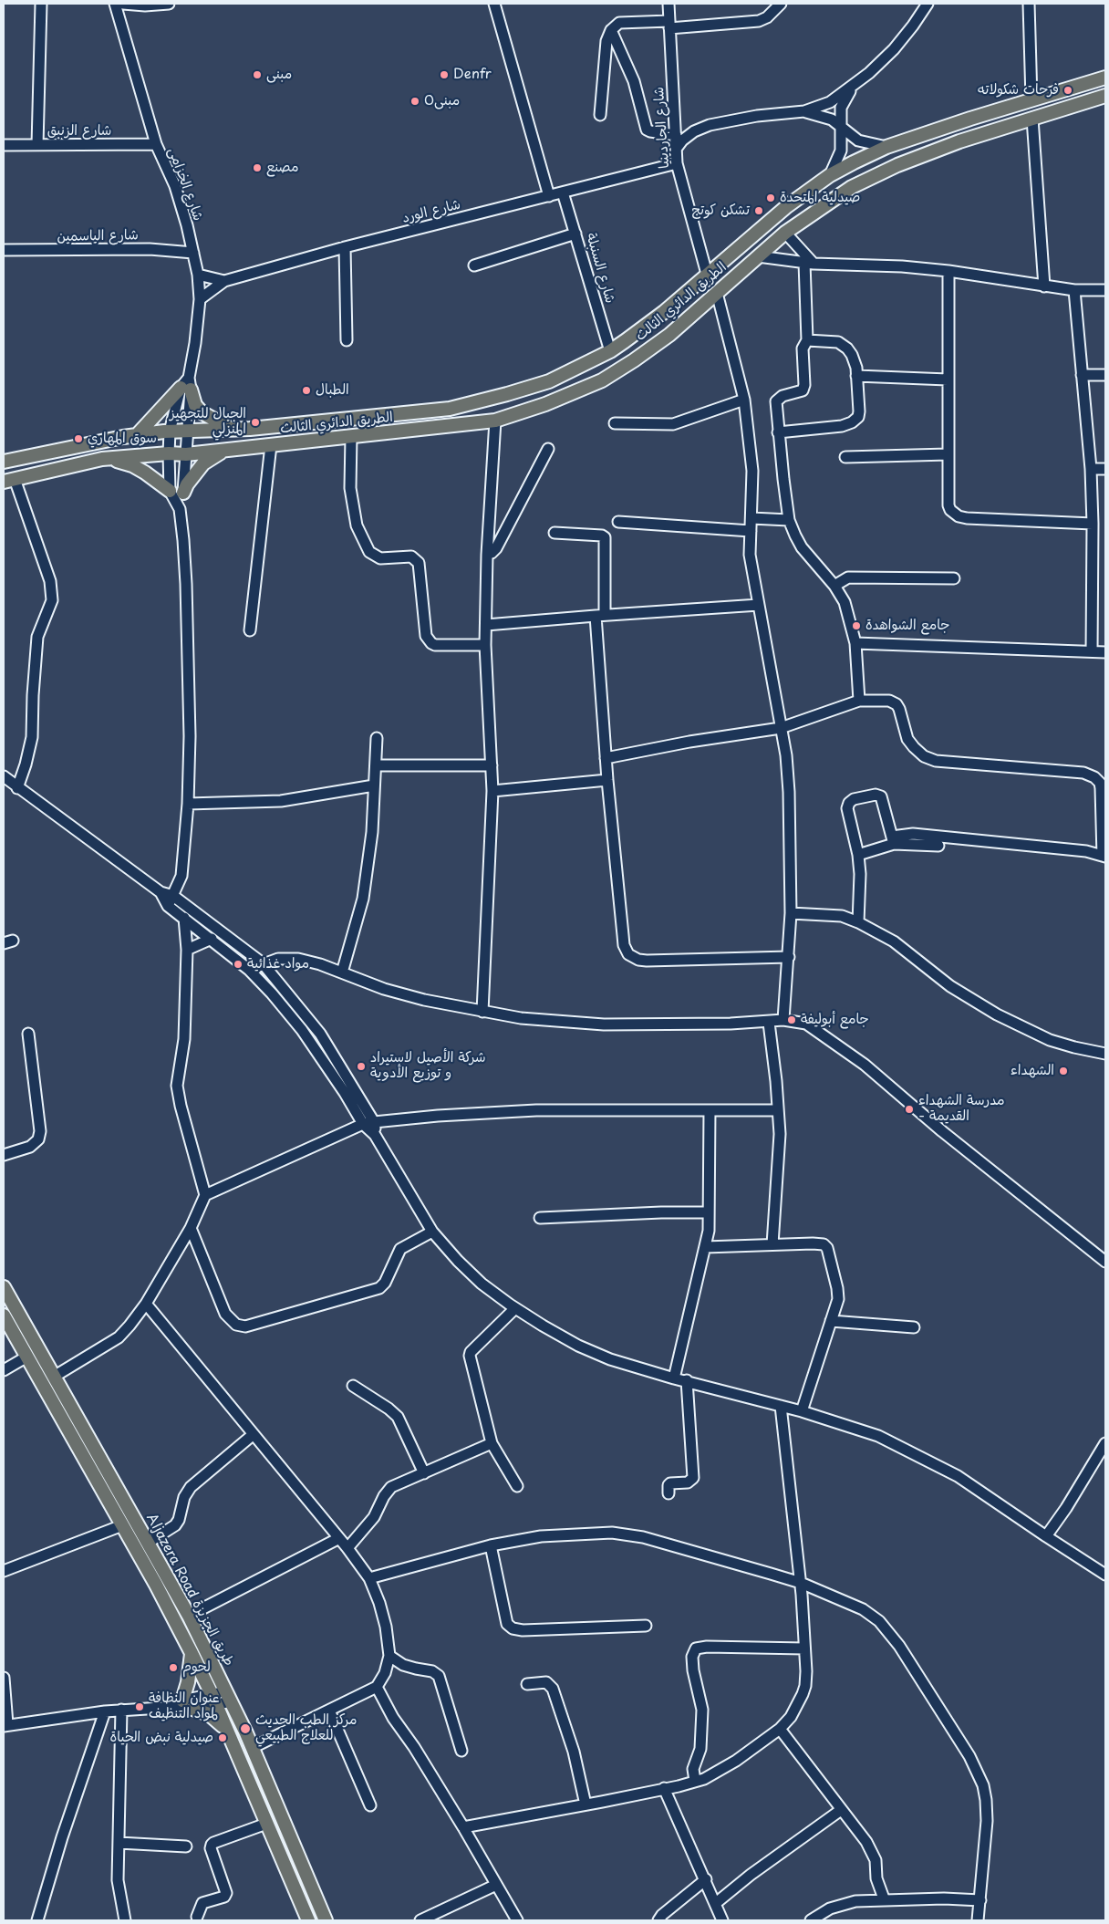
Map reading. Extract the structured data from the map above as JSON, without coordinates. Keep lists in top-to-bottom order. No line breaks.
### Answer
{"streets":{"main road":["الطريق الدائري الثالث","Aljazera Road طريق الجزيزة"],"street":["شارع الجاردينيا","شارع الزنبق","شارع الخزامى","شارع الورد","شارع الياسمين","شارع السنبلة"]},"crossings":[["شارع الجاردينيا","شارع الورد"],["شارع الجاردينيا","الطريق الدائري الثالث"],["شارع الزنبق","شارع الخزامى"],["شارع الخزامى","شارع الورد"],["شارع الخزامى","شارع الياسمين"],["شارع الورد","شارع السنبلة"],["شارع السنبلة","الطريق الدائري الثالث"]],"places":["مبنى","Denfr","فرحات شكولاته","مبنى0","مصنع","صيدلية المتحدة","تشكن كوتج","الطبال","الجبال للتجهيز المنزلي","سوق المهاري","جامع الشواهدة","مواد غذائية","جامع أبوليفة","شركة الأصيل لاستيراد و توزيع الأدوية","الشهداء","مدرسة الشهداء - القديمة","لحوم","عنوان النظافة لمواد التنظيف","مركز الطب الحديث للعلاج الطبيعي","صيدلية نبض الحياة"]}
